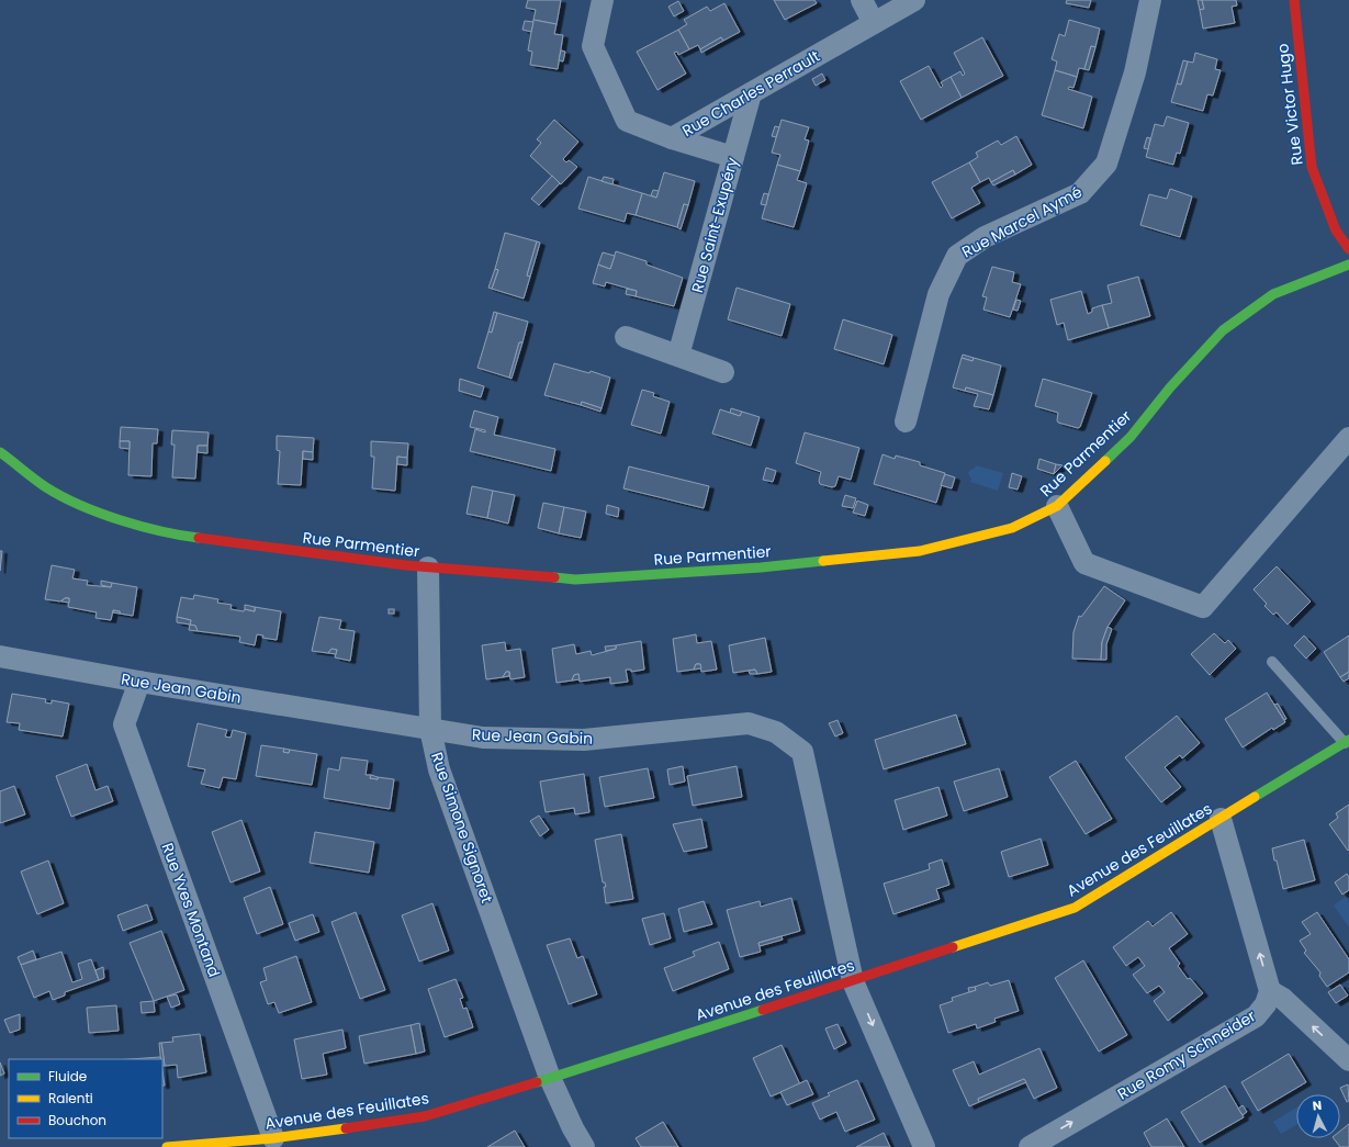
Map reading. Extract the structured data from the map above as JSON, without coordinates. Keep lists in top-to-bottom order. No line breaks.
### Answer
{"streets":{"street":["Rue Charles Perrault","Rue Victor Hugo","Rue Marcel Aymé","Rue Saint-Exupéry","Rue Parmentier","Rue Jean Gabin","Rue Simone Signoret","Avenue des Feuillates","Rue Yves Montand","Rue Romy Schneider"]},"crossings":[["Rue Charles Perrault","Rue Saint-Exupéry"],["Rue Parmentier","Rue Simone Signoret"],["Rue Jean Gabin","Rue Simone Signoret"],["Rue Jean Gabin","Avenue des Feuillates"],["Rue Jean Gabin","Rue Yves Montand"],["Rue Simone Signoret","Avenue des Feuillates"],["Avenue des Feuillates","Rue Yves Montand"]],"one_way":["Rue Romy Schneider"],"legend":["Fluide","Ralenti","Bouchon"],"north":"top"}
